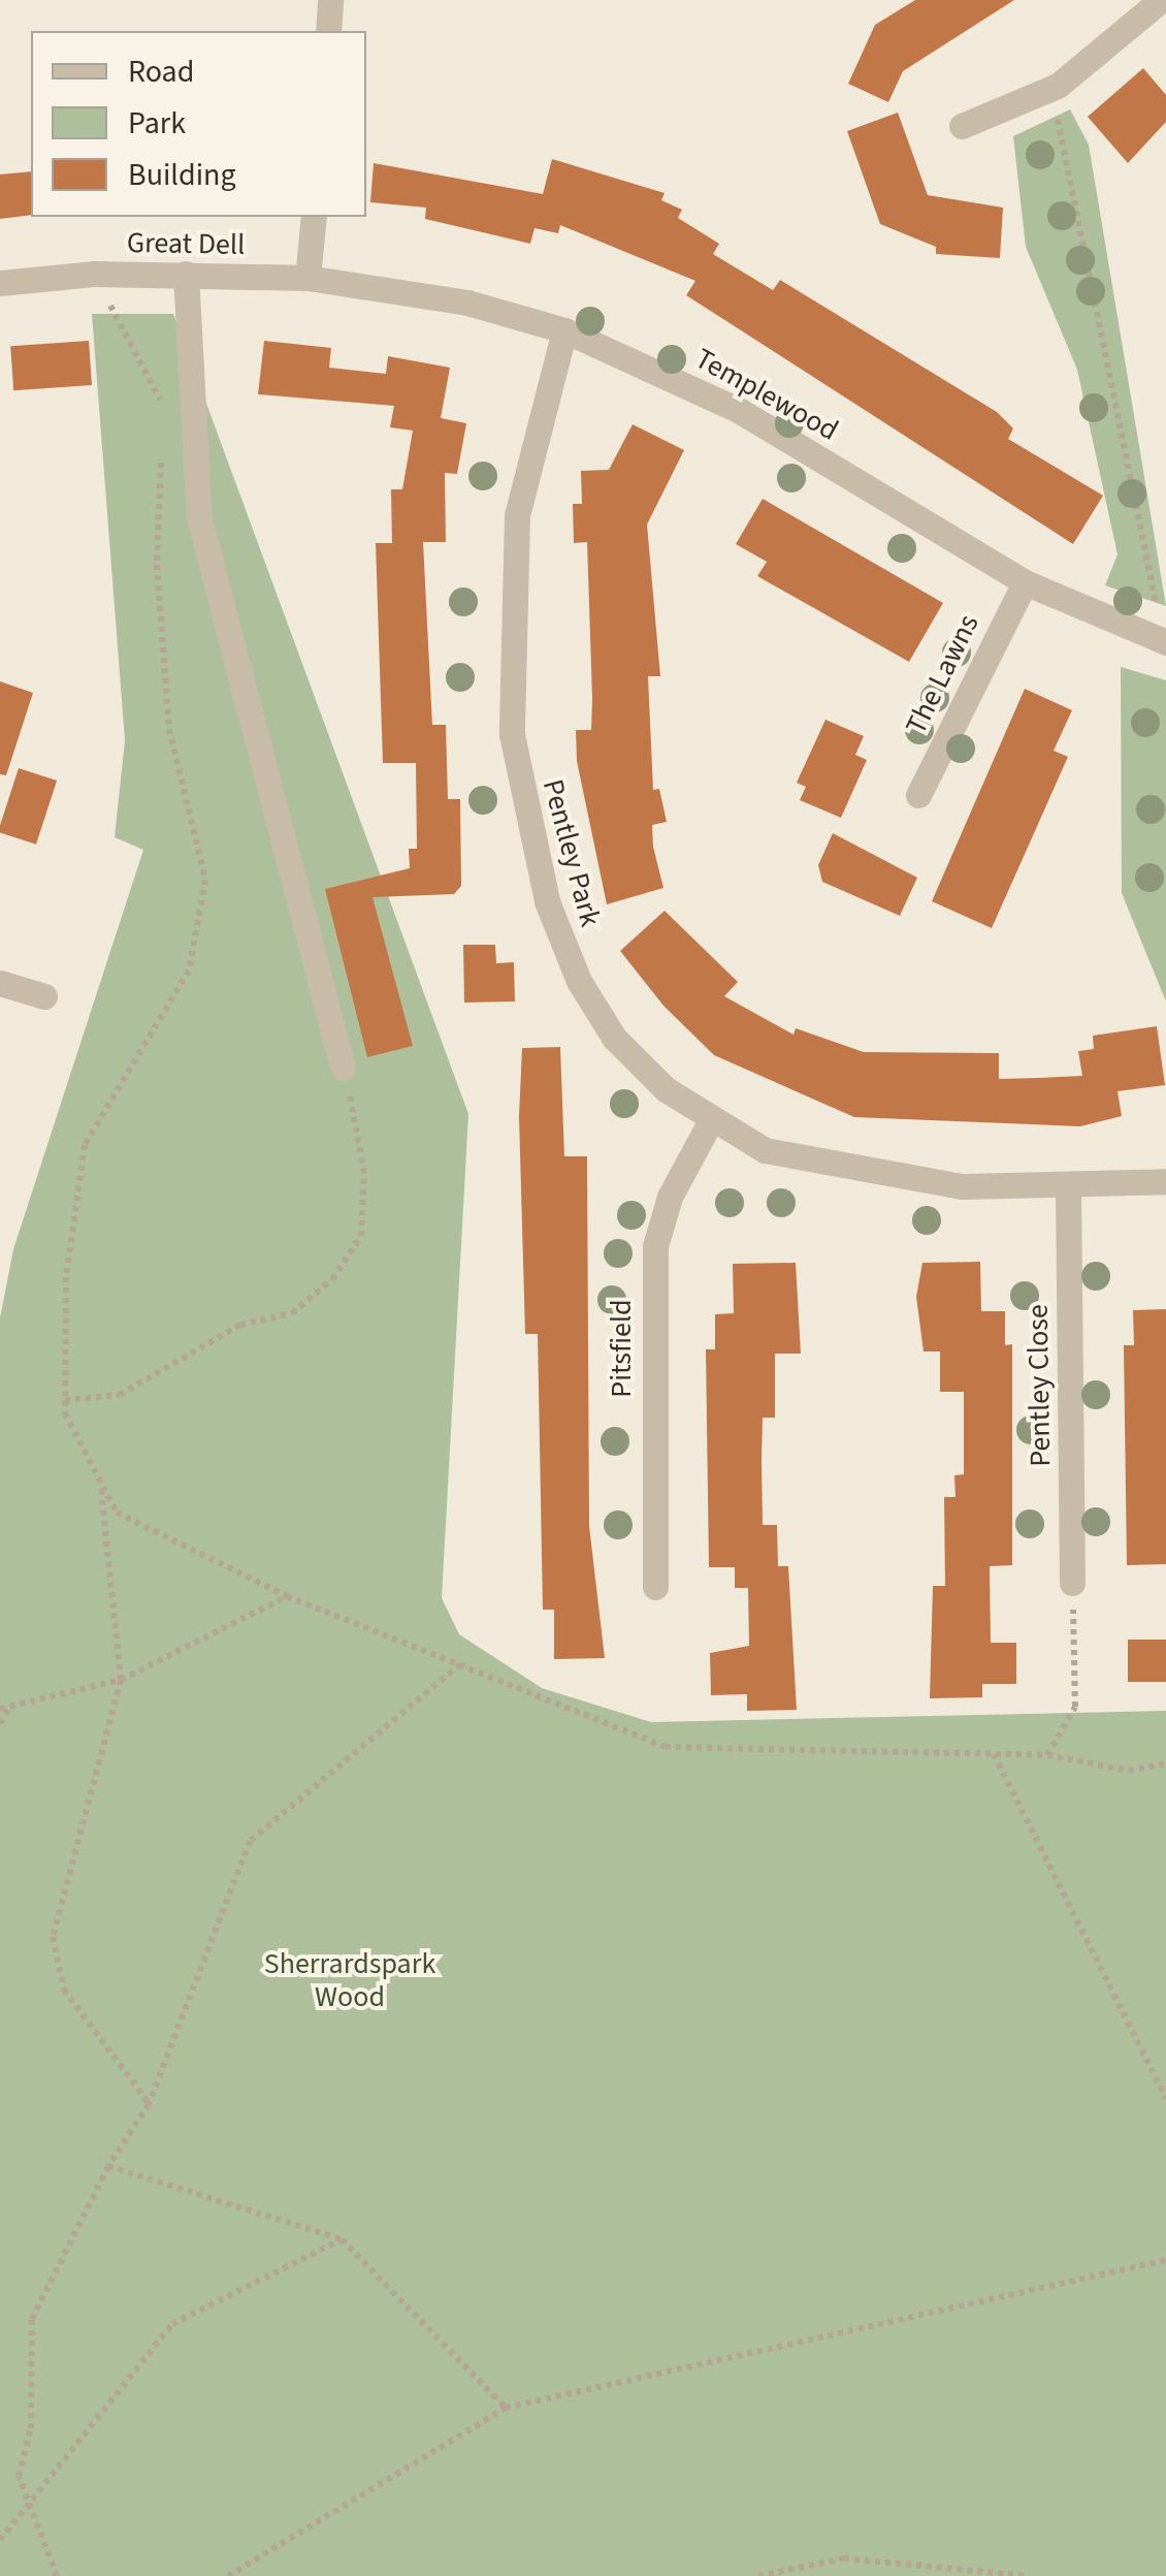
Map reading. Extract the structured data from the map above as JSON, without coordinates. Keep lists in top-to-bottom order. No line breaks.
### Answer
{"streets":{"street":["Great Dell","Templewood","The Lawns","Pentley Park","Pitsfield","Pentley Close"]},"crossings":[["Great Dell","Templewood"],["Templewood","The Lawns"],["Templewood","Pentley Park"],["Pentley Park","Pitsfield"],["Pentley Park","Pentley Close"]],"parks":["Sherrardspark Wood"],"legend":["Road","Park","Building"]}
